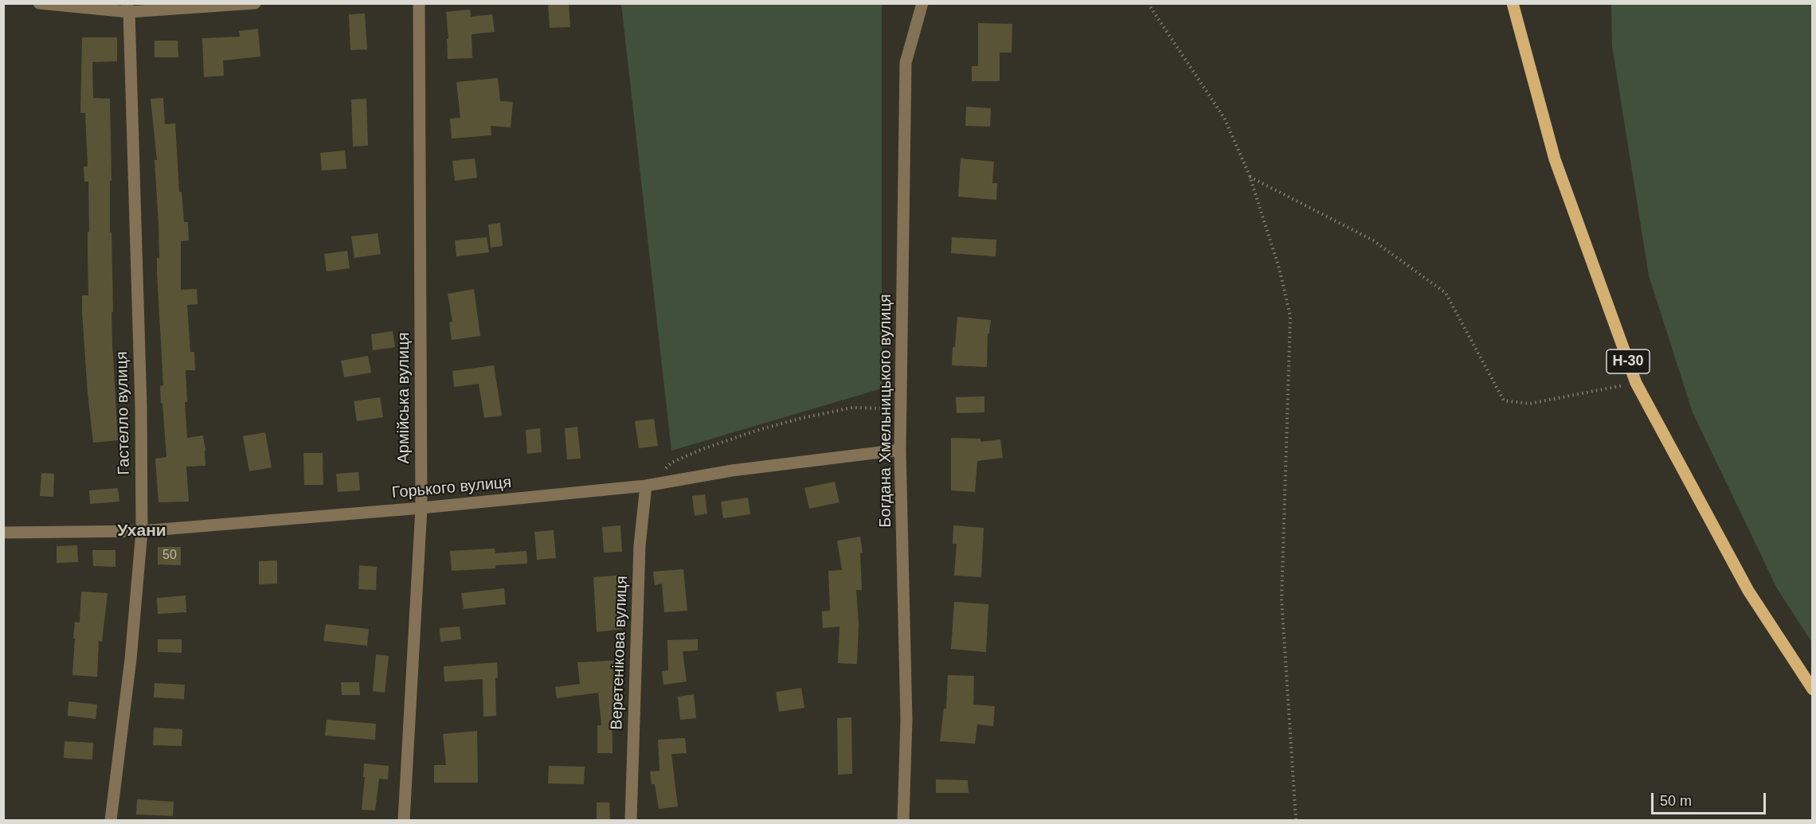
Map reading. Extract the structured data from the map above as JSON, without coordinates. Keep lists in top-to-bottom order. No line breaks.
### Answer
{"streets":{"main road":["Н-30"],"street":["Армійська вулиця","Богдана Хмельницького вулиця","Гастелло вулиця","Горького вулиця","Веретенікова вулиця"]},"crossings":[["Армійська вулиця","Горького вулиця"],["Богдана Хмельницького вулиця","Горького вулиця"],["Гастелло вулиця","Горького вулиця"],["Горького вулиця","Веретенікова вулиця"]],"districts":["Ухани"],"house_numbers":["50"],"scale_bar":"50 m"}
